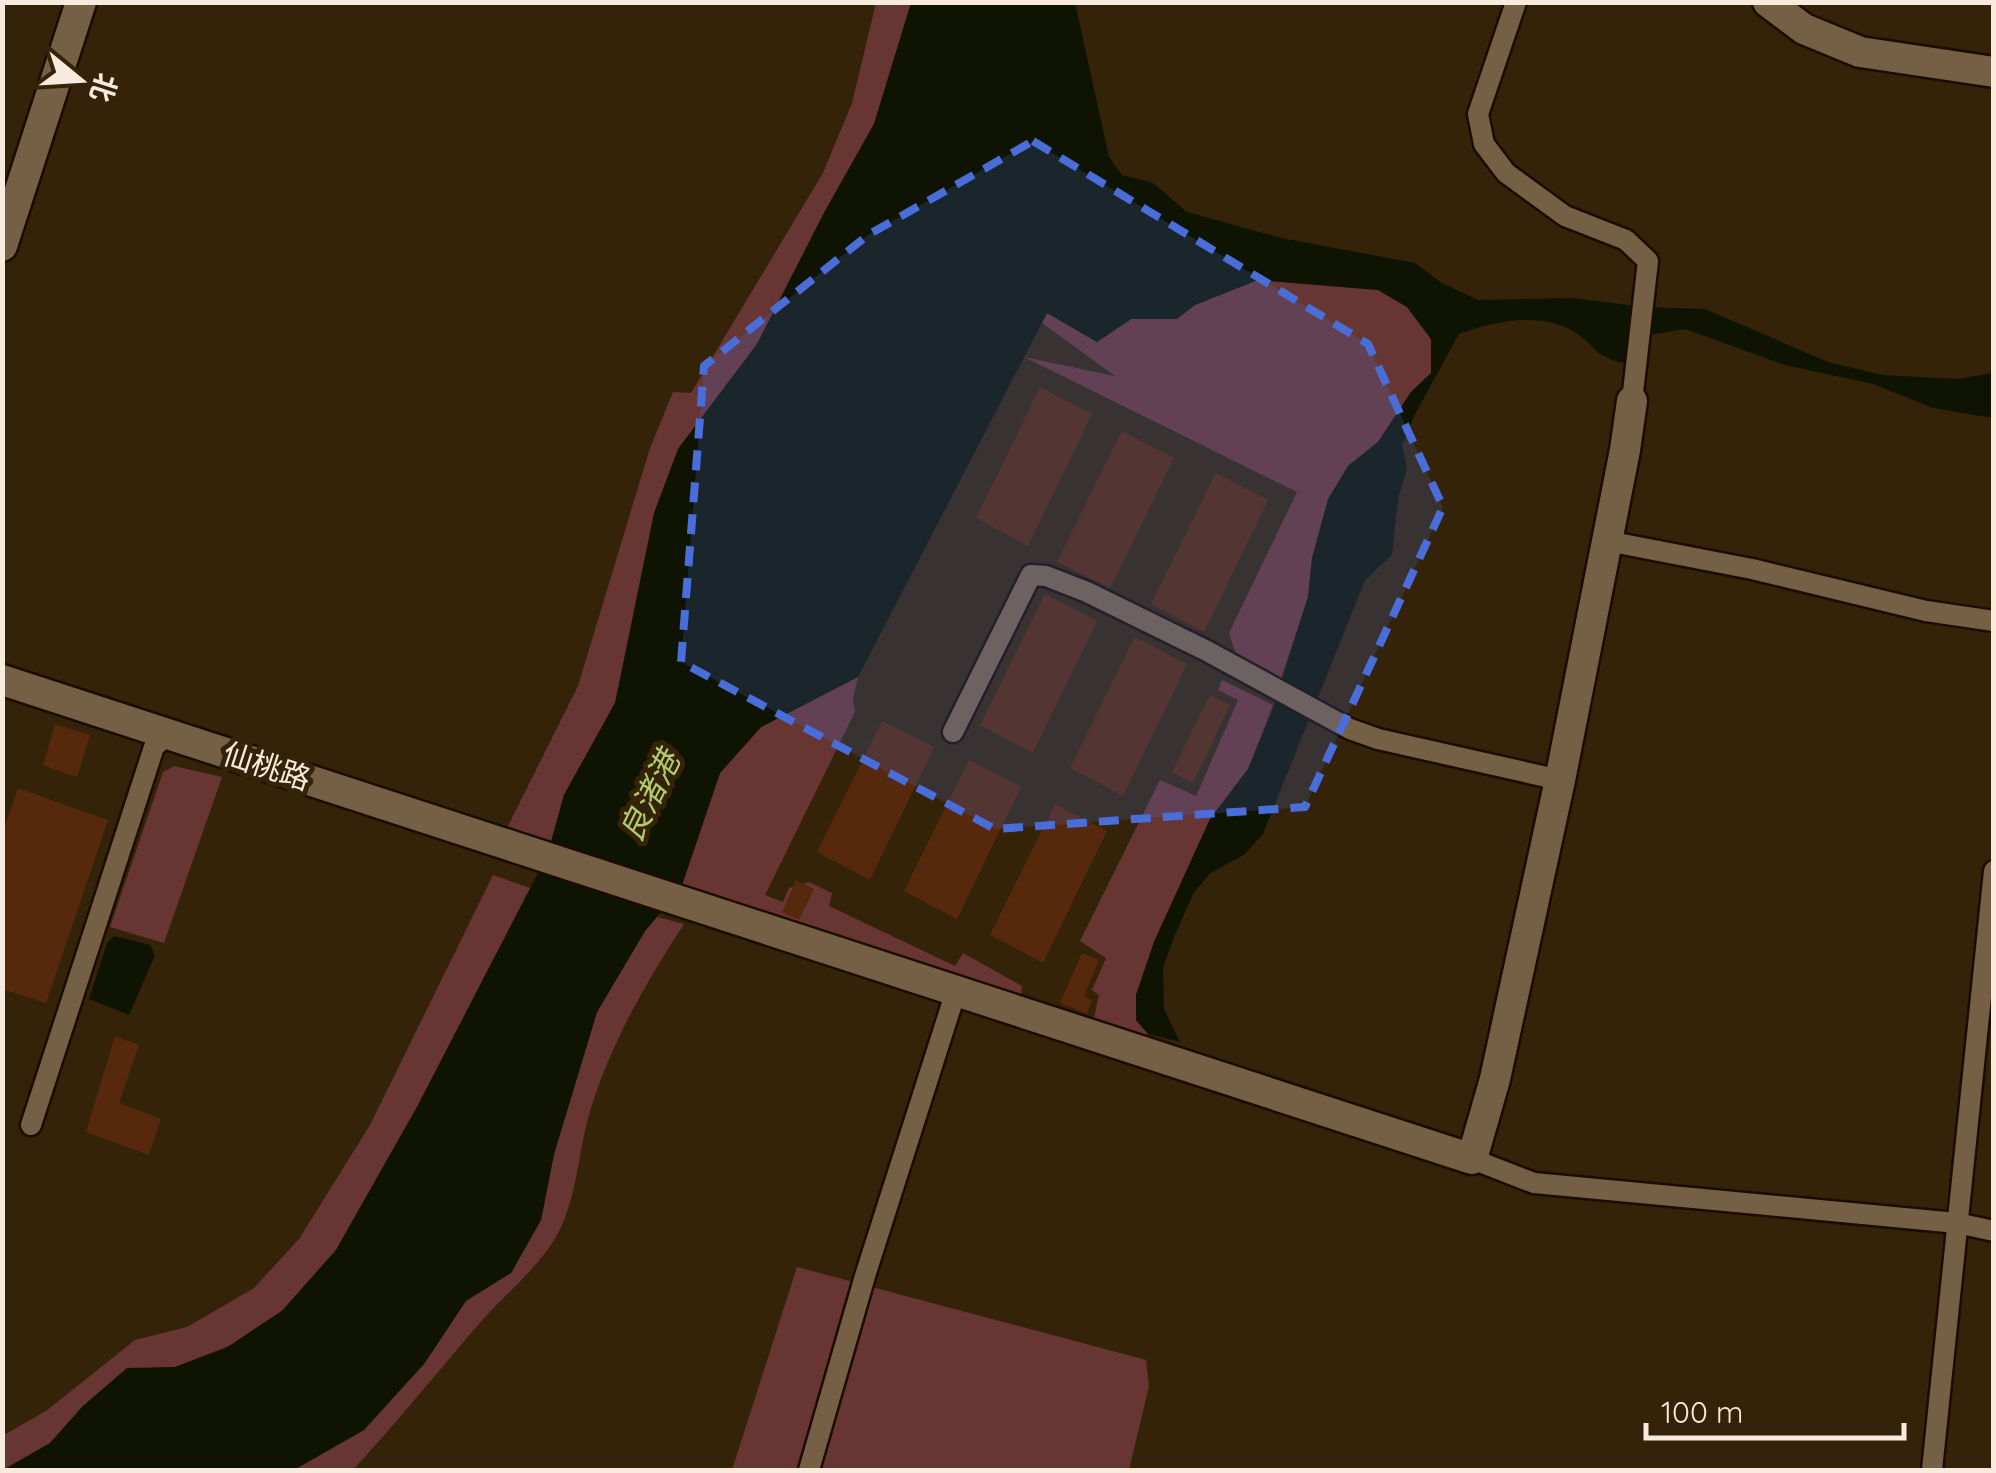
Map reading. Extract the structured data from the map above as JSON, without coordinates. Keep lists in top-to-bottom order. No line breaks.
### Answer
{"streets":{"street":["仙桃路"]},"water":["良渚港"],"scale_bar":"100 m","north":"right"}
